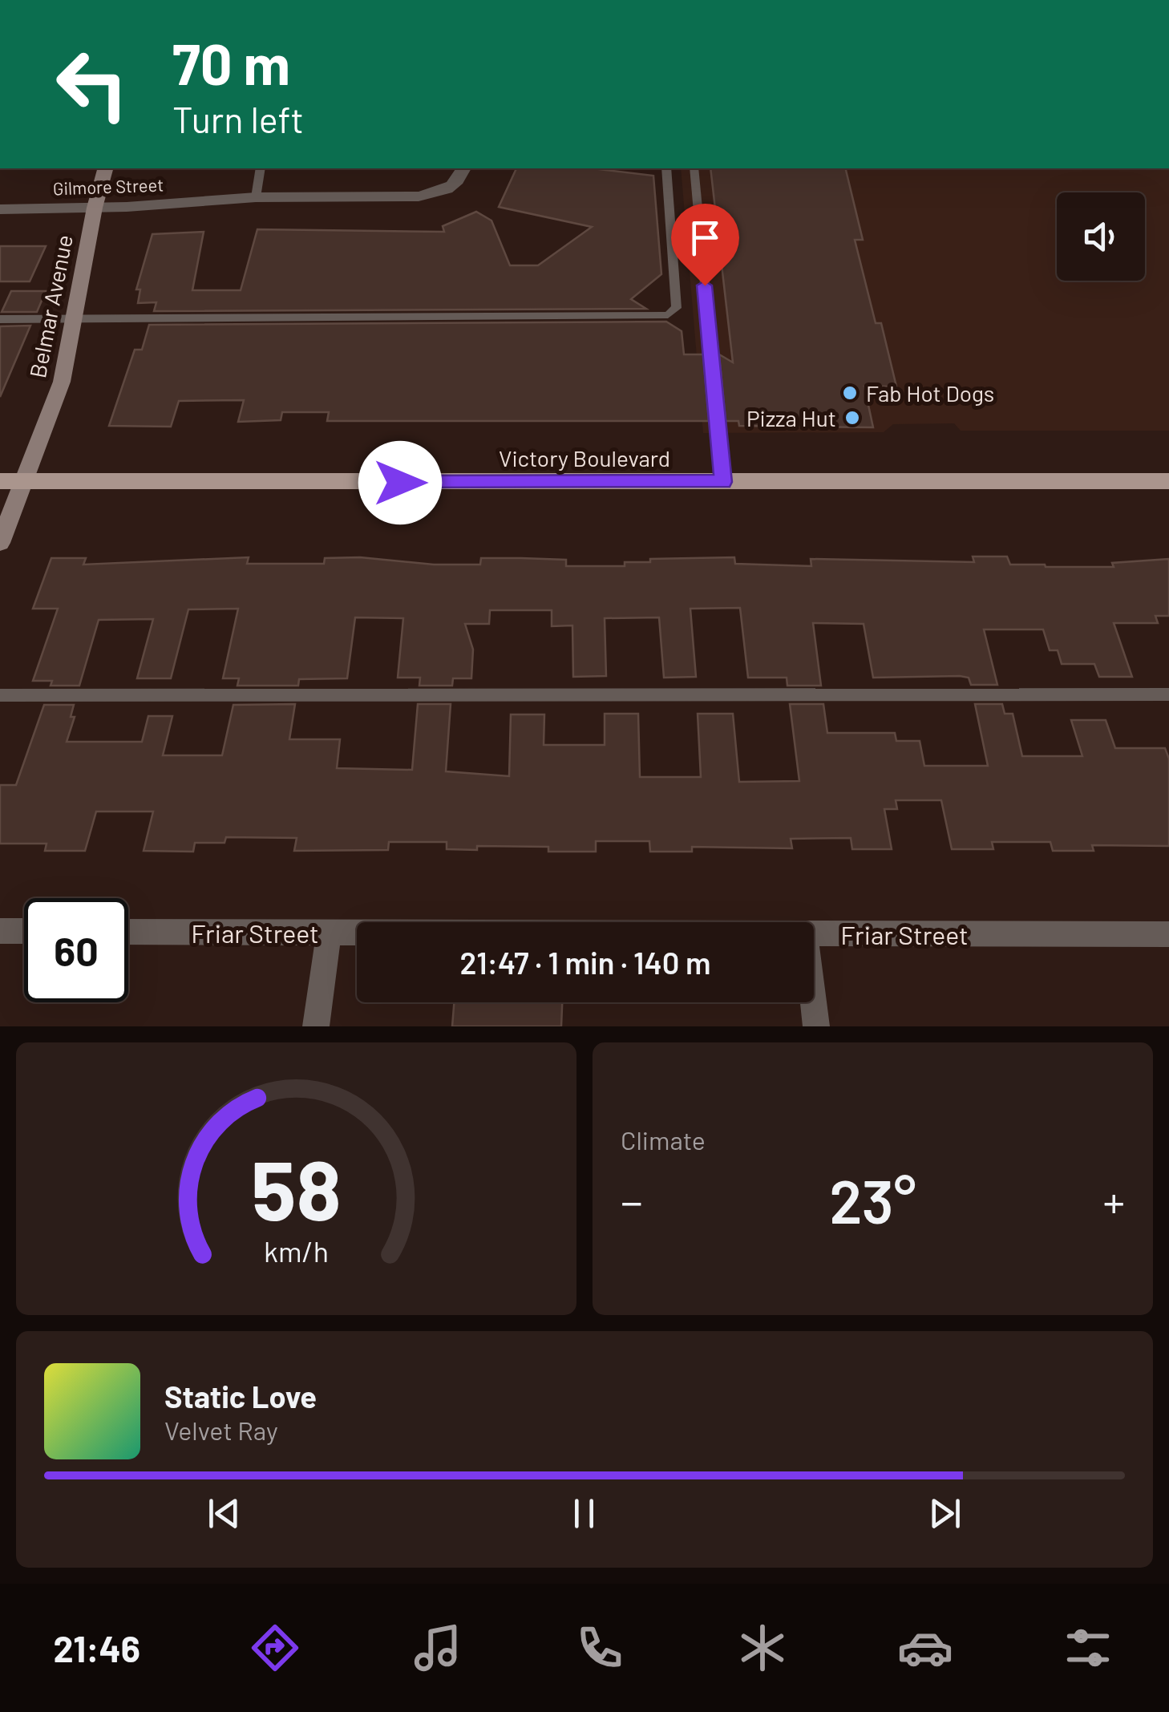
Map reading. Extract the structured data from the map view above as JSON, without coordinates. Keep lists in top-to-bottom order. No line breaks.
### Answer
{"streets":{"main road":["Victory Boulevard"],"street":["Gilmore Street","Belmar Avenue","Friar Street"]},"crossings":[["Gilmore Street","Belmar Avenue"],["Belmar Avenue","Victory Boulevard"]],"places":["Fab Hot Dogs","Pizza Hut"],"page":{"turn":["70 m","Turn left"],"limit":"60","trip":"21:47 · 1 min · 140 m","tile":"Climate","heat":["−","23°","+"],"song":["Static Love","Velvet Ray"],"tabs":"21:46","gauge":["58","km/h"]}}
